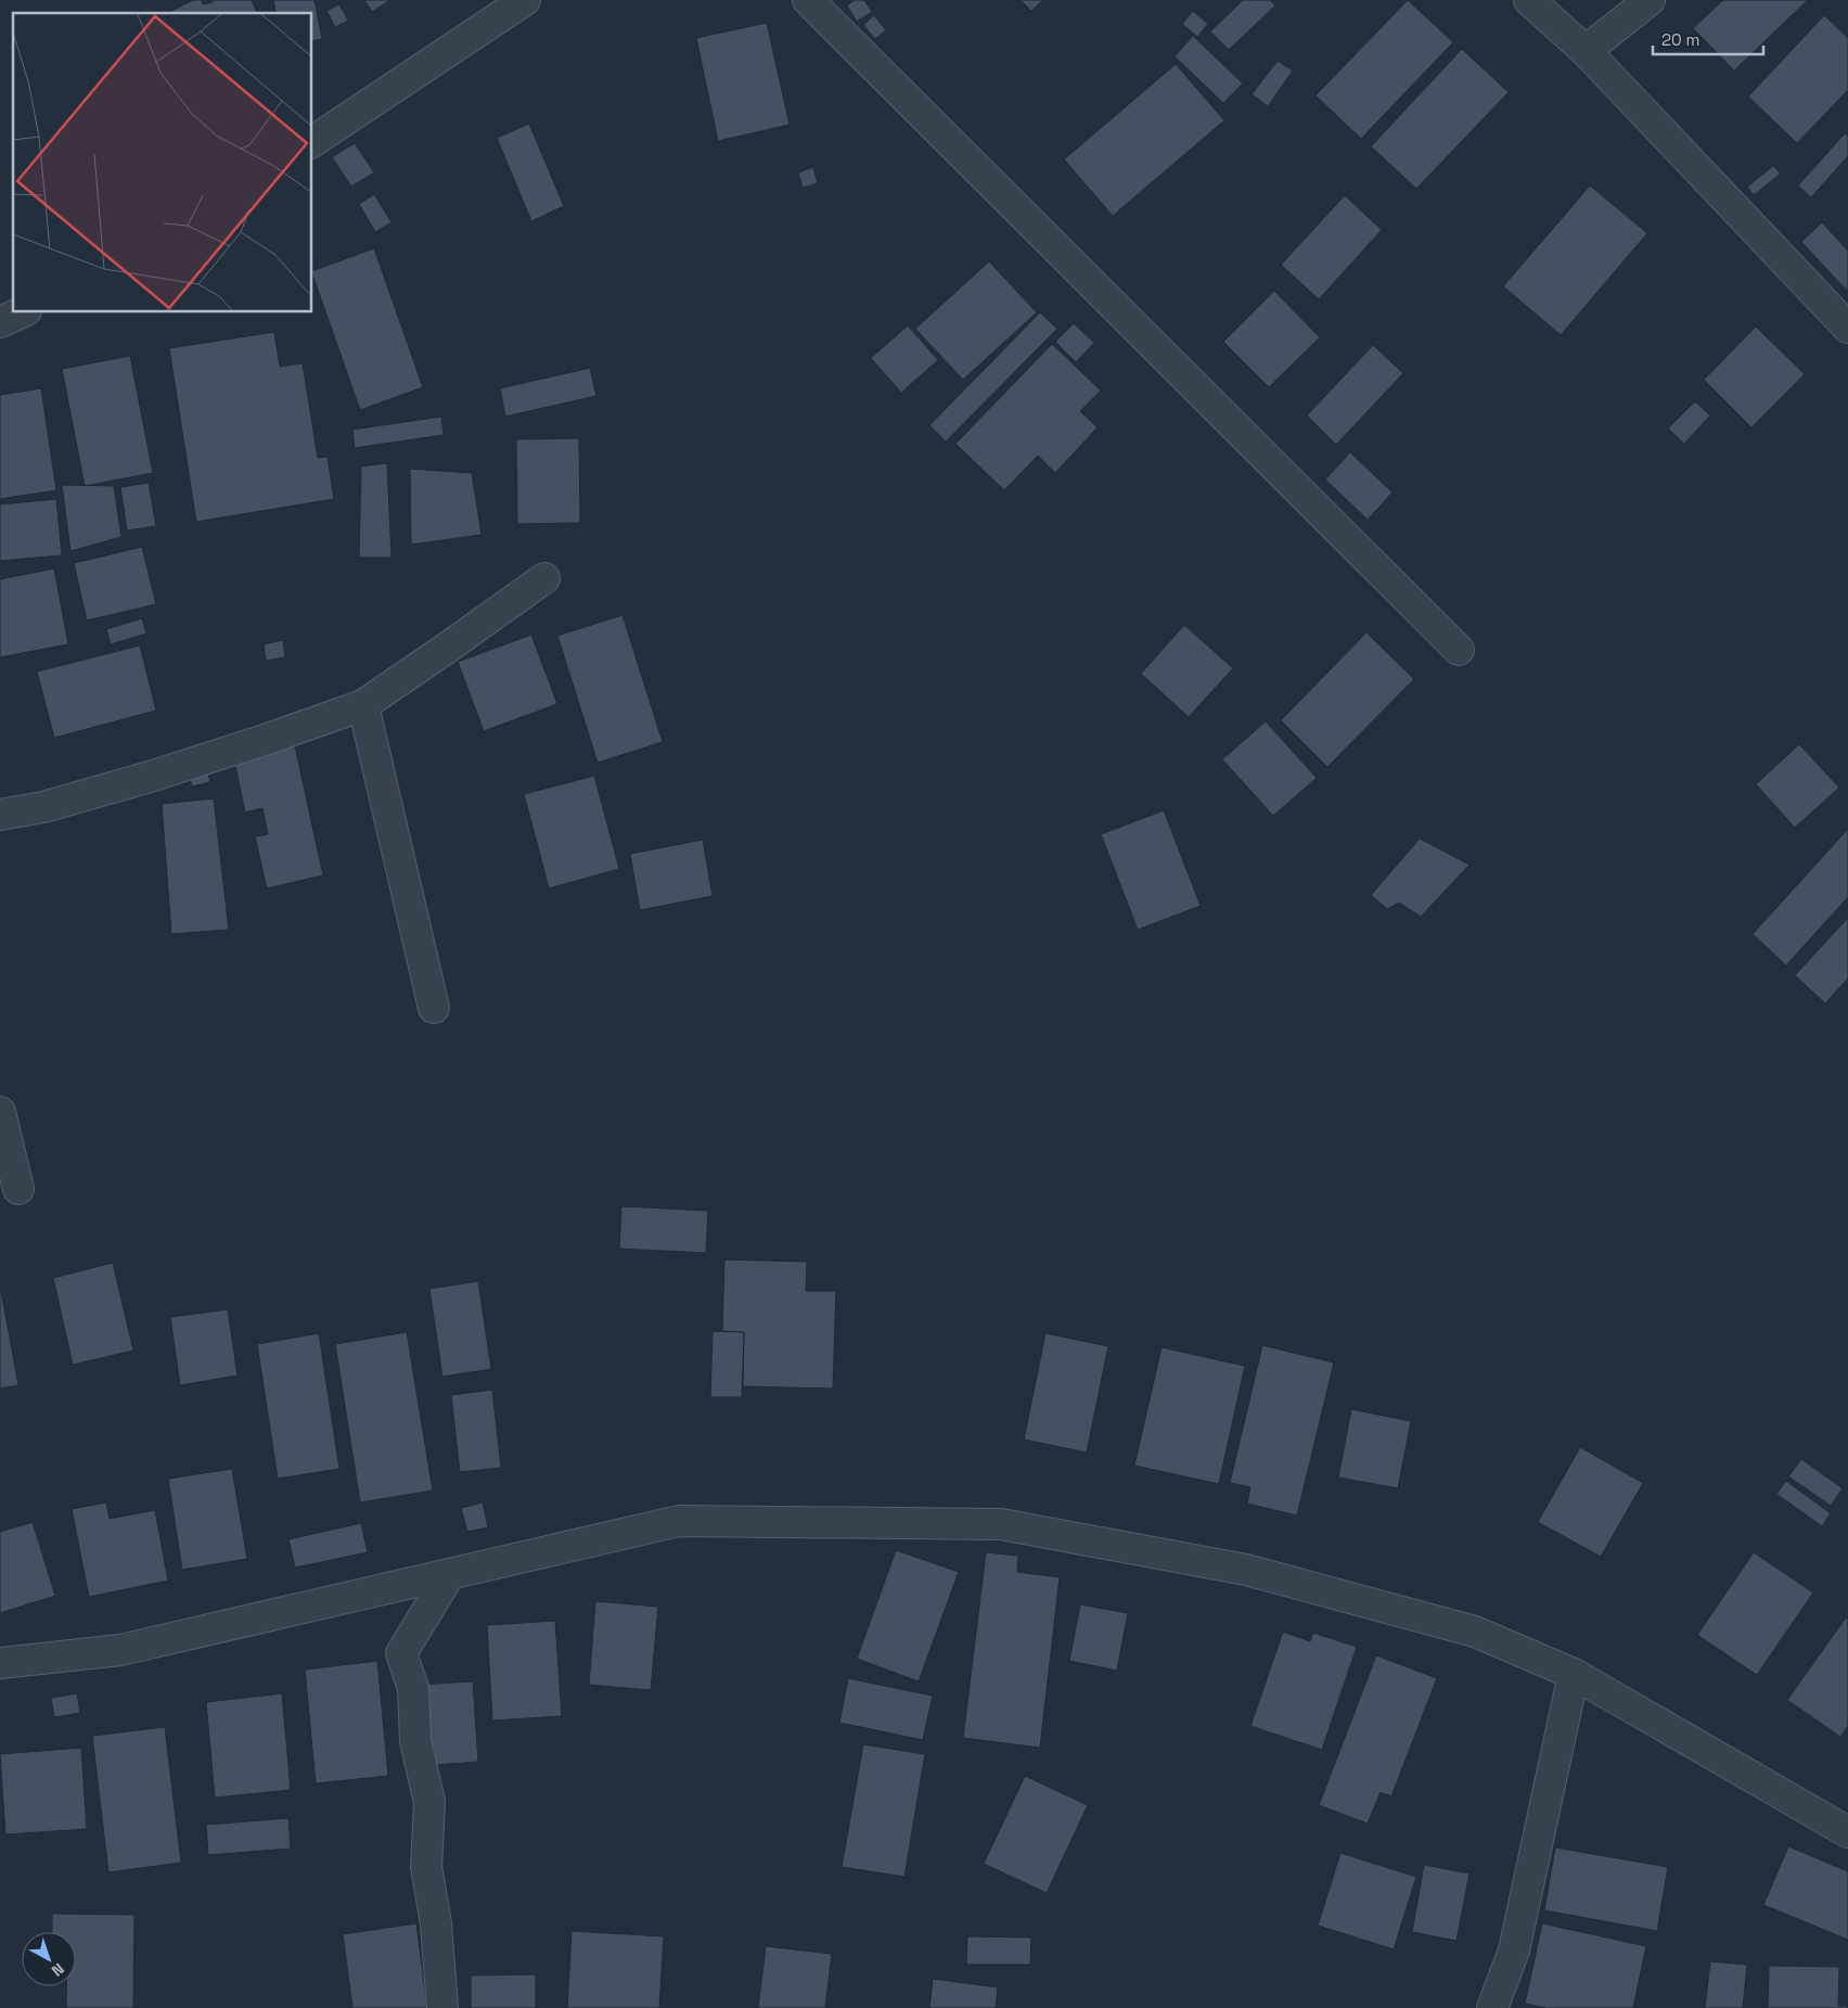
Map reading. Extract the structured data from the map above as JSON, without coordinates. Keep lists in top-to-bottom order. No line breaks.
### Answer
{"scale_bar":"20 m","north":"bottom right"}
